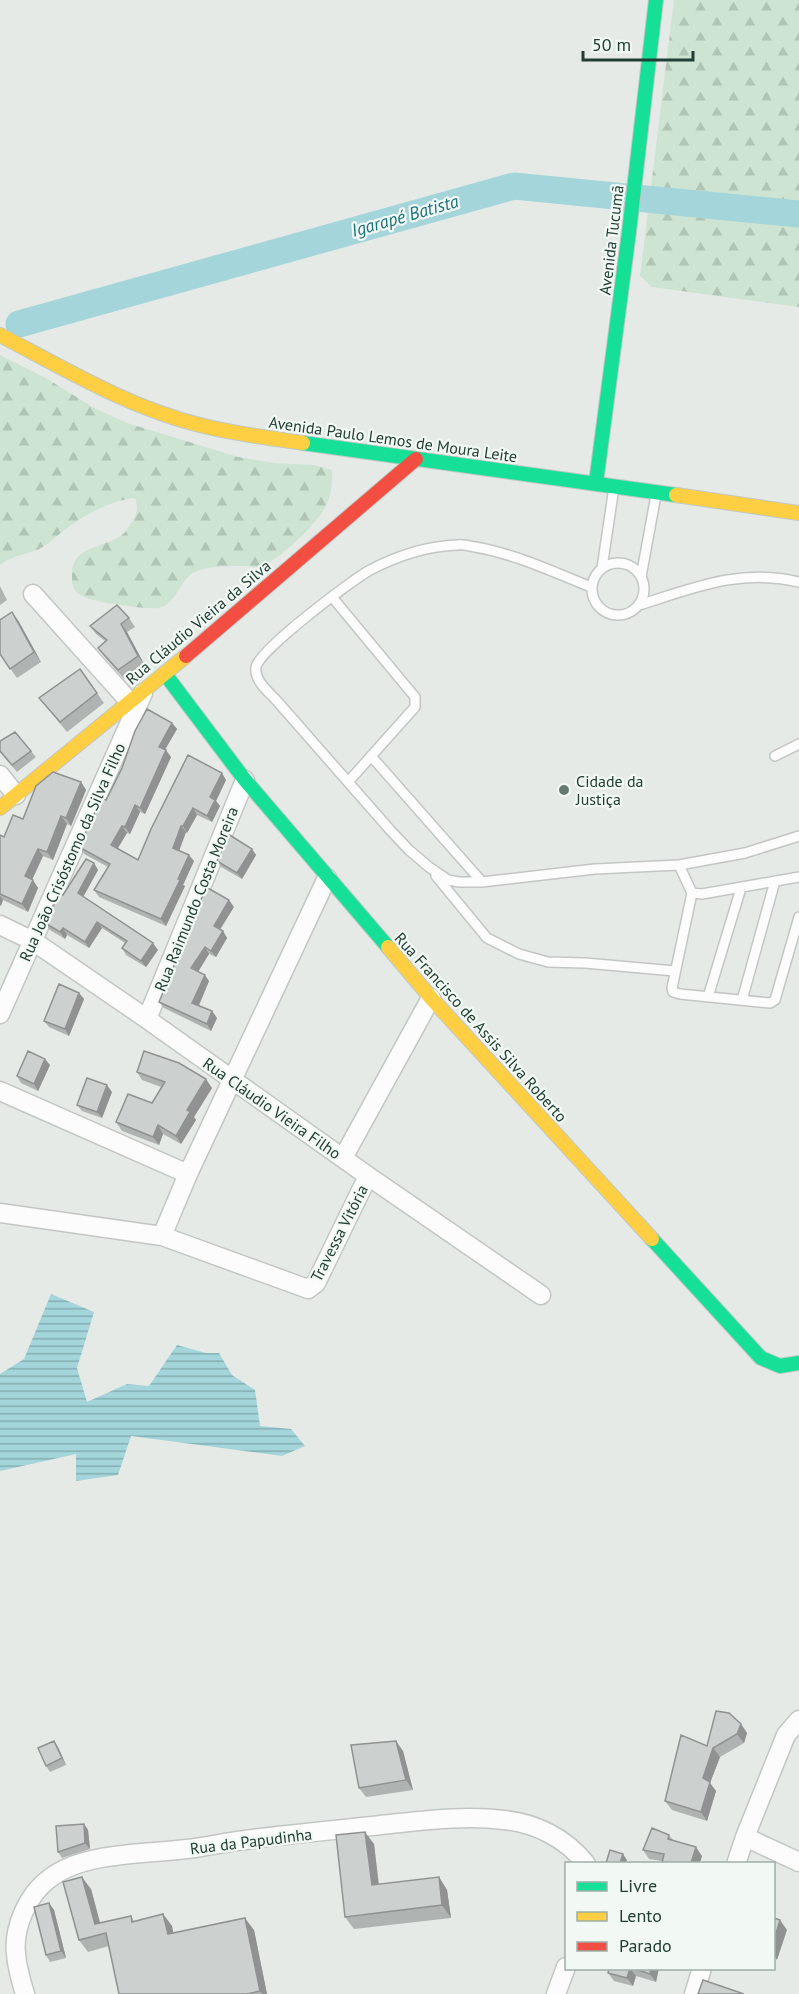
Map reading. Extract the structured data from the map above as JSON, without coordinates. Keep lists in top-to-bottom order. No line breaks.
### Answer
{"streets":{"street":["Avenida Tucumã","Avenida Paulo Lemos de Moura Leite","Rua Cláudio Vieira da Silva","Rua João Crisóstomo da Silva Filho","Rua Raimundo Costa Moreira","Rua Francisco de Assis Silva Roberto","Rua Cláudio Vieira Filho","Travessa Vitória","Rua da Papudinha"]},"crossings":[["Avenida Tucumã","Avenida Paulo Lemos de Moura Leite"],["Avenida Paulo Lemos de Moura Leite","Rua Cláudio Vieira da Silva"],["Rua Cláudio Vieira da Silva","Rua João Crisóstomo da Silva Filho"],["Rua Cláudio Vieira da Silva","Rua Francisco de Assis Silva Roberto"],["Rua João Crisóstomo da Silva Filho","Rua Cláudio Vieira Filho"],["Rua Raimundo Costa Moreira","Rua Francisco de Assis Silva Roberto"],["Rua Raimundo Costa Moreira","Rua Cláudio Vieira Filho"],["Rua Cláudio Vieira Filho","Travessa Vitória"]],"water":["Igarapé Batista"],"places":["Cidade da Justiça"],"legend":["Livre","Lento","Parado"],"scale_bar":"50 m"}
